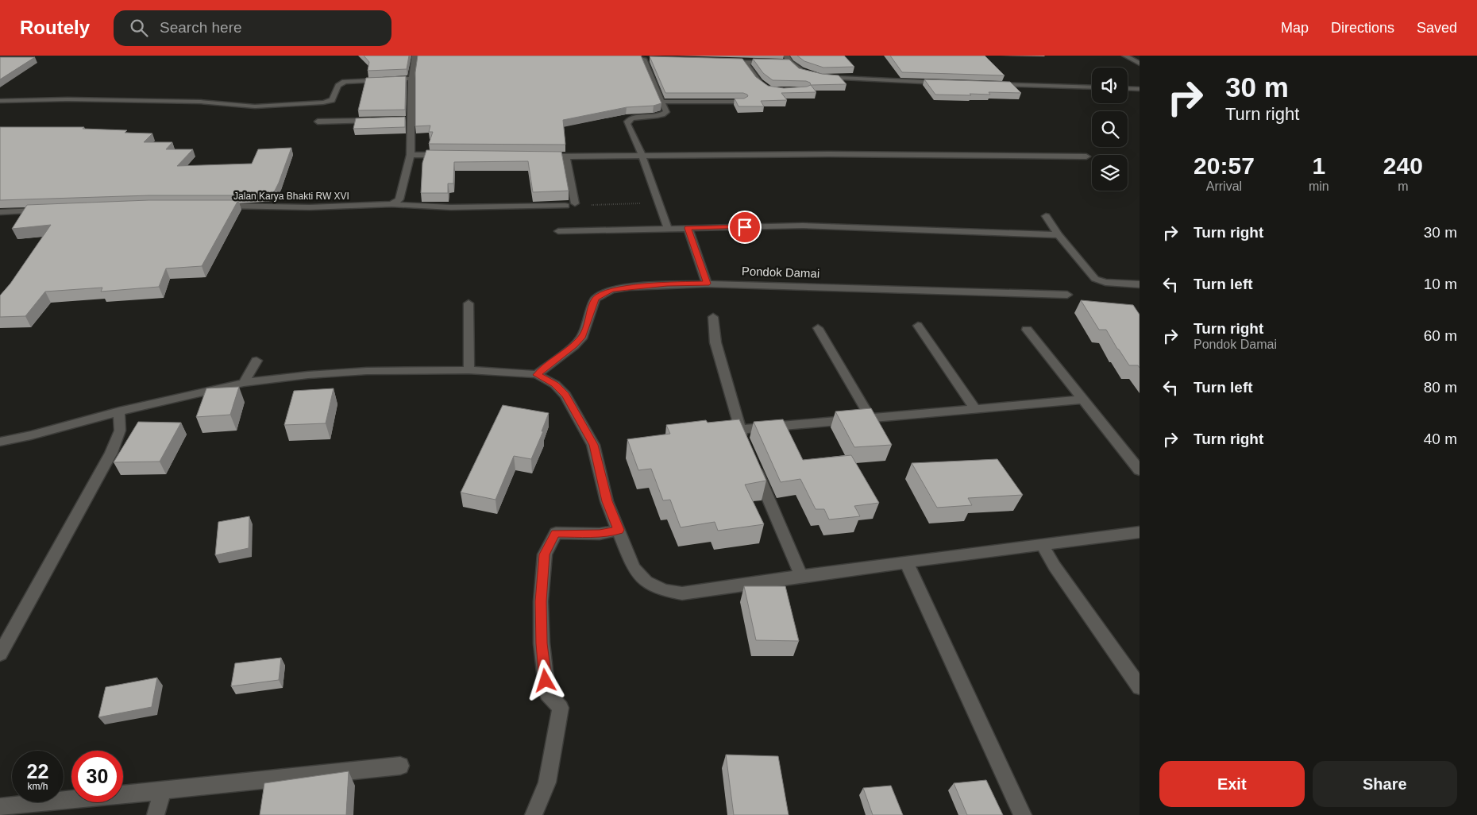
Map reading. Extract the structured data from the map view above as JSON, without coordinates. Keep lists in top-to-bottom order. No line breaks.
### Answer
{"streets":{"street":["Jalan Karya Bhakti RW XVI","Pondok Damai"]},"page":{"header":"Routely","search":"Search here","nav":["Map","Directions","Saved"],"turn":["30 m","Turn right"],"eta":["20:57","Arrival","1","min","240","m"],"list":[{"name":"Turn right","value":"30 m"},{"name":"Turn left","value":"10 m"},{"name":"Turn right","note":"Pondok Damai","value":"60 m"},{"name":"Turn left","value":"80 m"},{"name":"Turn right","value":"40 m"}],"speed":"22 km/h","limit":"30","buttons":["Exit","Share"]}}
